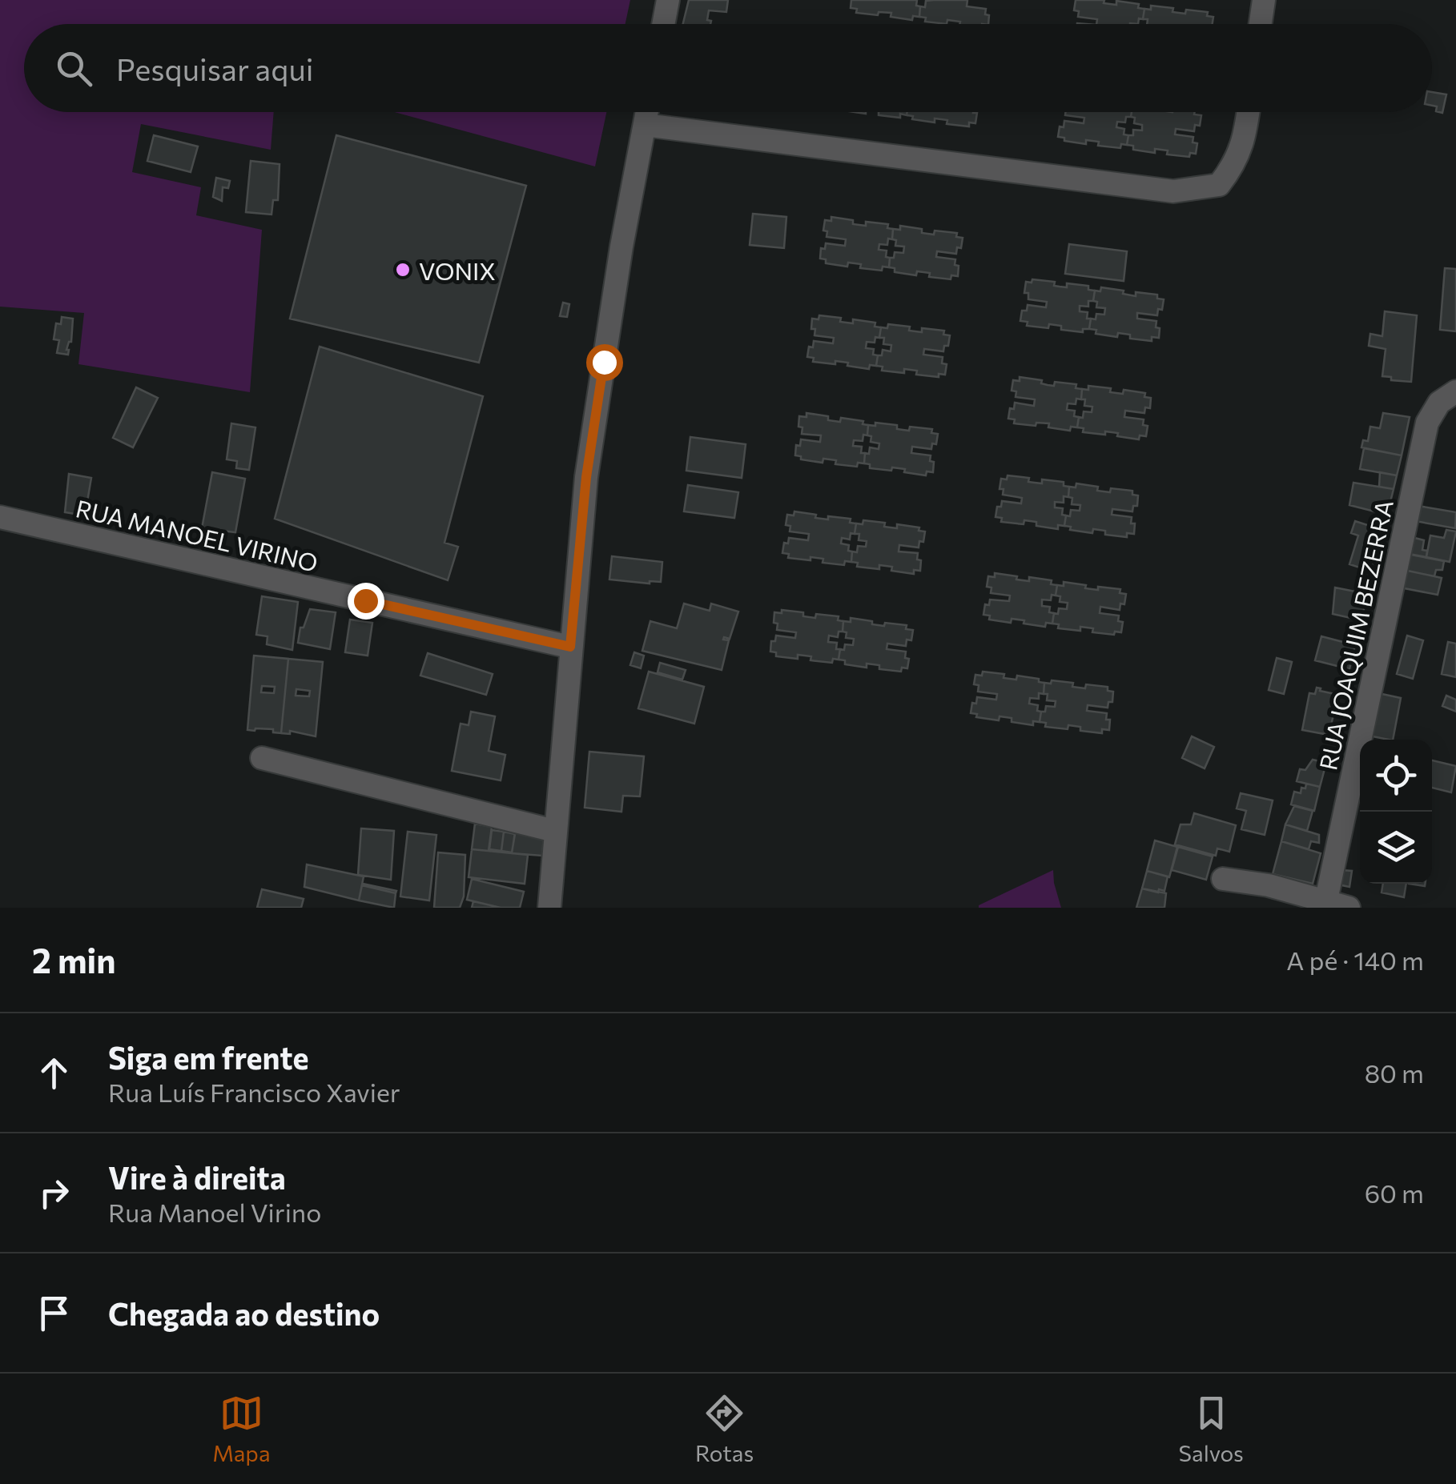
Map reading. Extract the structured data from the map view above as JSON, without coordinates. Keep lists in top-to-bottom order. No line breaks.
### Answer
{"streets":{"street":["RUA MANOEL VIRINO","RUA JOAQUIM BEZERRA"]},"places":["VONIX"],"page":{"search":"Pesquisar aqui","heading":["2 min","A pé · 140 m"],"list":[["Siga em frente","Rua Luís Francisco Xavier","80 m"],["Vire à direita","Rua Manoel Virino","60 m"],"Chegada ao destino"],"nav":["Mapa","Rotas","Salvos"]}}
